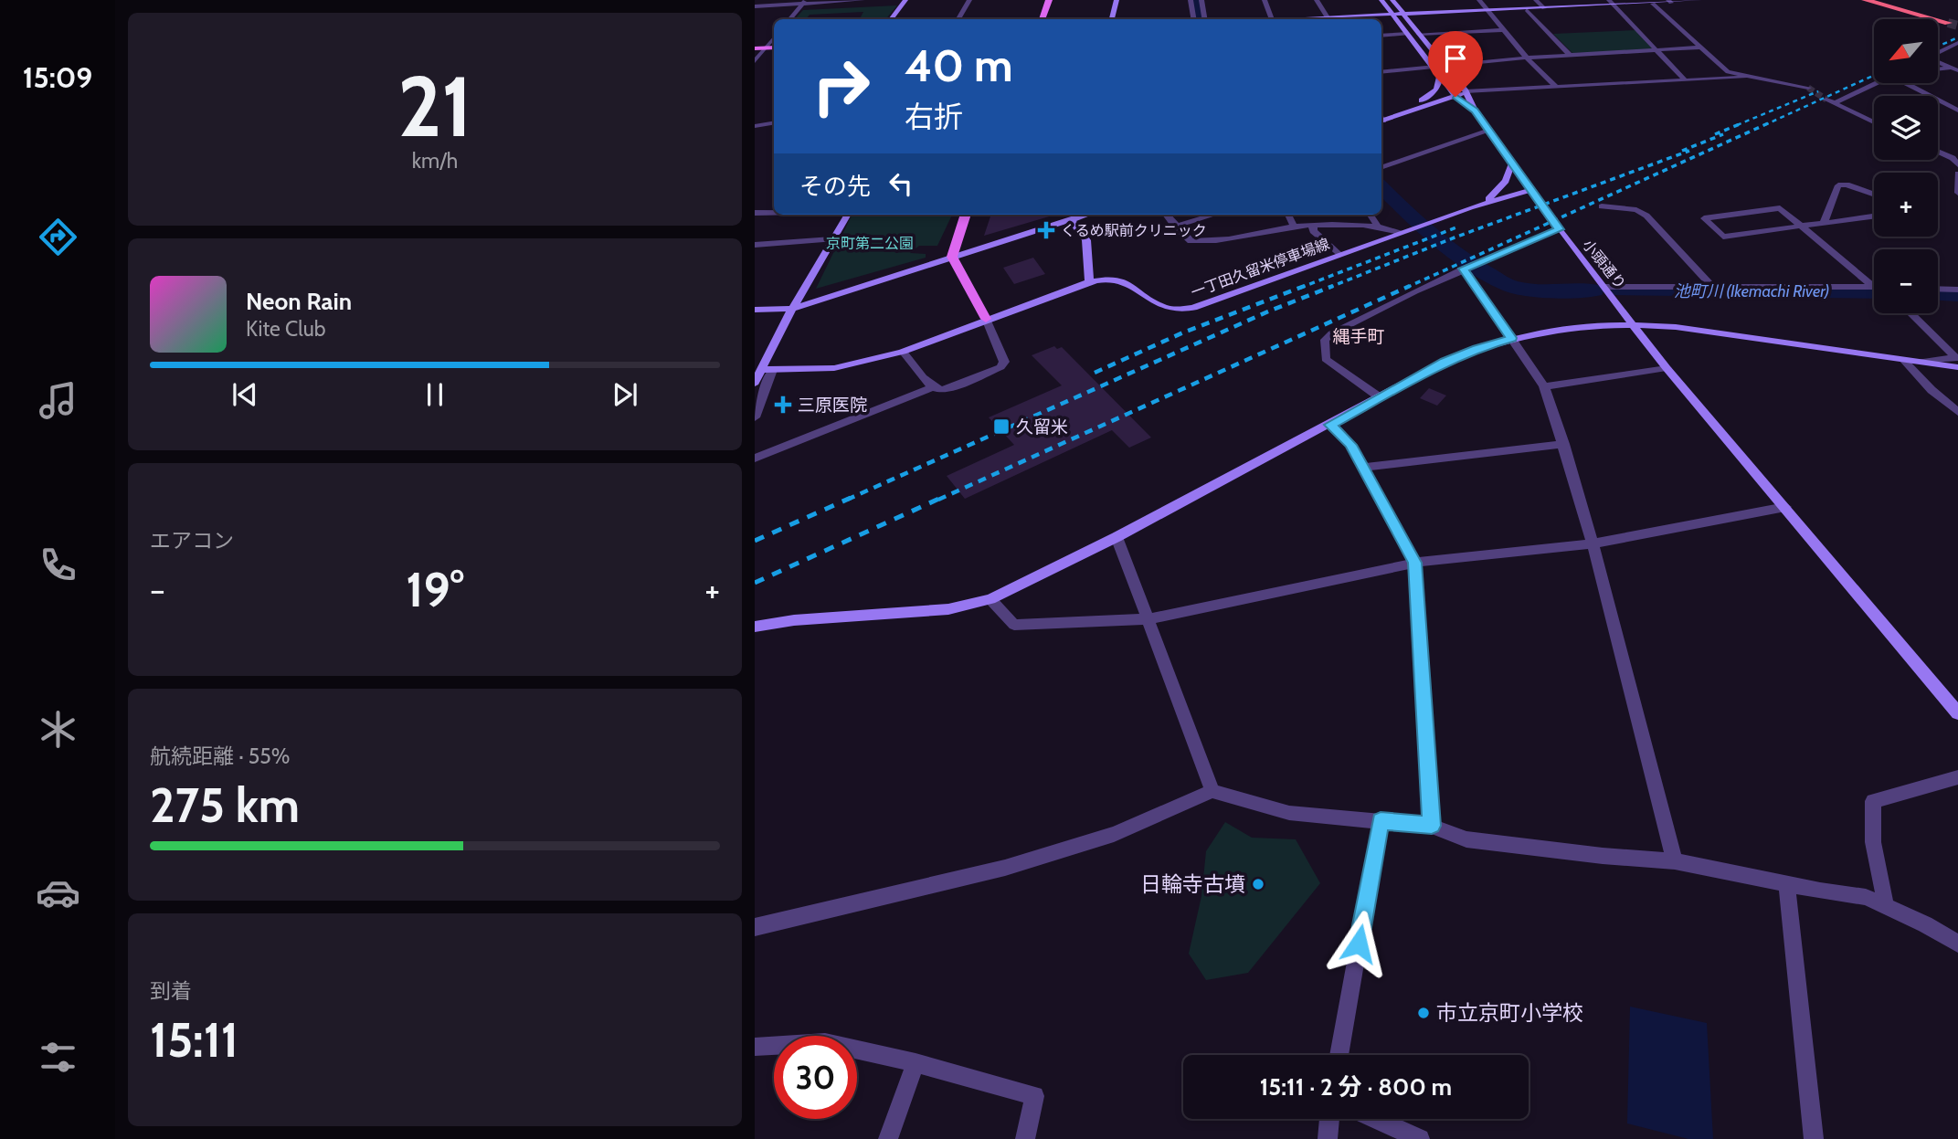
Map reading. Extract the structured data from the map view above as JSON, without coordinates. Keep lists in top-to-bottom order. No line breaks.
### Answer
{"streets":{"street":["小頭通り","一丁田久留米停車場線"]},"crossings":[["小頭通り","一丁田久留米停車場線"]],"districts":["縄手町"],"water":["池町川 (Ikemachi River)"],"parks":["京町第二公園"],"places":{"health":["くるめ駅前クリニック","三原医院"],"transit":["久留米"],"other":["日輪寺古墳","市立京町小学校"]},"north":"bottom left","page":{"tabs":"15:09","tile":[["21","km/h"],"エアコン",["航続距離 · 55%","275 km"],["到着","15:11"]],"map_buttons":["+","−"],"turn":["40 m","右折"],"then":"その先","song":["Neon Rain","Kite Club"],"heat":["−","19°","+"],"limit":"30","trip":"15:11 · 2 分 · 800 m"}}
